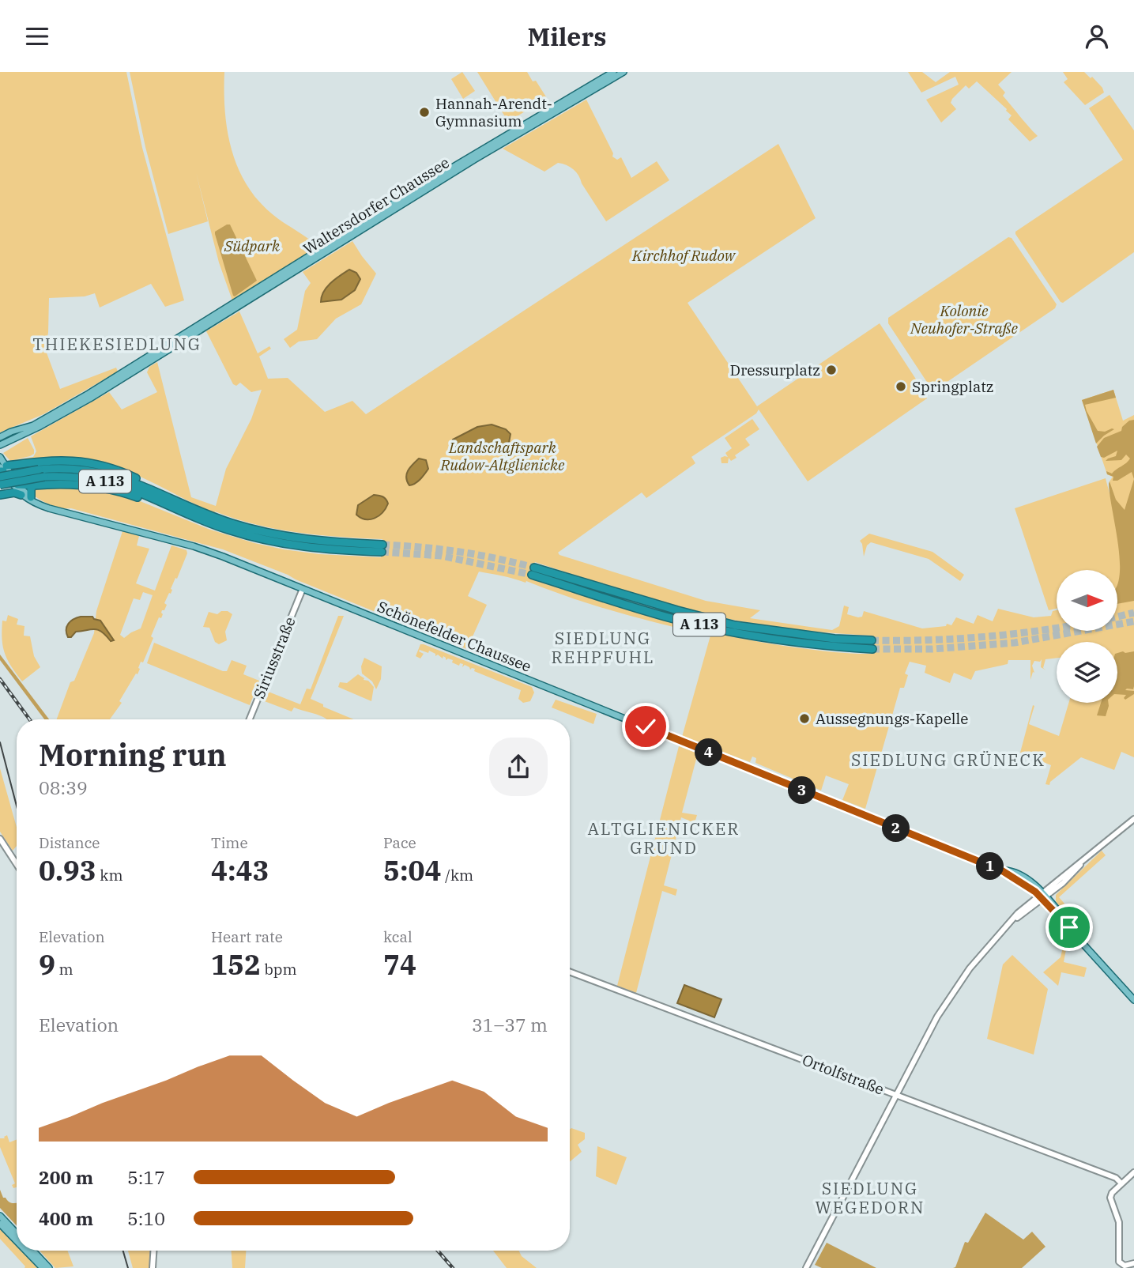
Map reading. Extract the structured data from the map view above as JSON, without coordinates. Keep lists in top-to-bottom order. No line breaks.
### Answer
{"streets":{"highway":["A 113"],"main road":["Waltersdorfer Chaussee","Schönefelder Chaussee"],"street":["Siriusstraße","Ortolfstraße"]},"crossings":[["Schönefelder Chaussee","Siriusstraße"]],"districts":["THIEKESIEDLUNG","SIEDLUNG REHPFUHL","SIEDLUNG GRÜNECK","ALTGLIENICKER GRUND","SIEDLUNG WEGEDORN"],"parks":["Südpark","Kirchhof Rudow","Kolonie Neuhofer-Straße","Landschaftspark Rudow-Altglienicke"],"places":["Hannah-Arendt- Gymnasium","Dressurplatz","Springplatz","Aussegnungs-Kapelle"],"north":"right","page":{"header":"Milers","heading":["Morning run","08:39"],"pins":["4","3","2","1"],"stats":[["Distance","0.93 km"],["Time","4:43"],["Pace","5:04 /km"],["Elevation","9 m"],["Heart rate","152 bpm"],["kcal","74"]],"chart":["Elevation","31–37 m"],"list":[{"name":"200 m","note":"5:17"},{"name":"400 m","note":"5:10"}]}}
